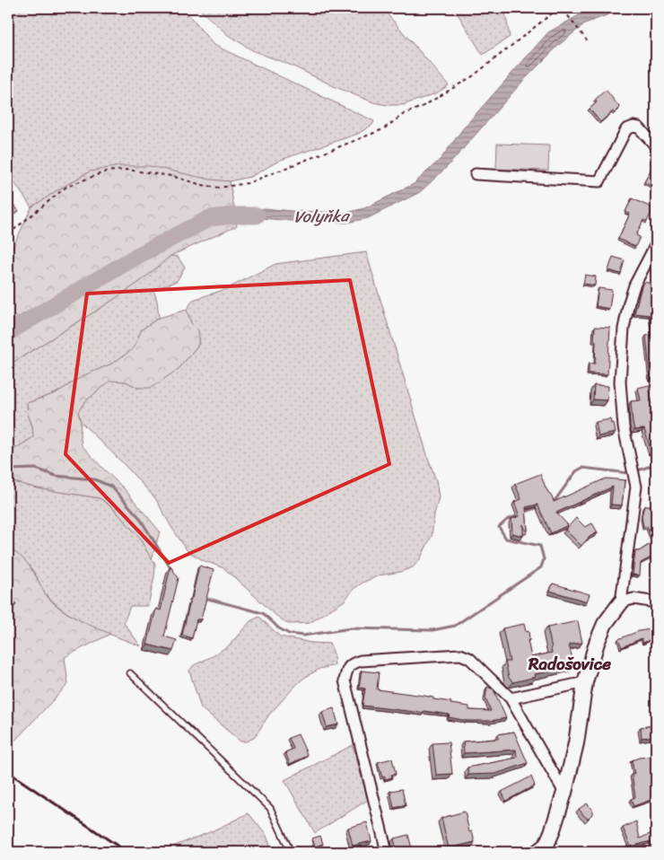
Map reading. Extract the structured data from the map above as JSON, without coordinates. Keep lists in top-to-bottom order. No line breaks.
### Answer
{"districts":["Radošovice"],"water":["Volyňka"]}
